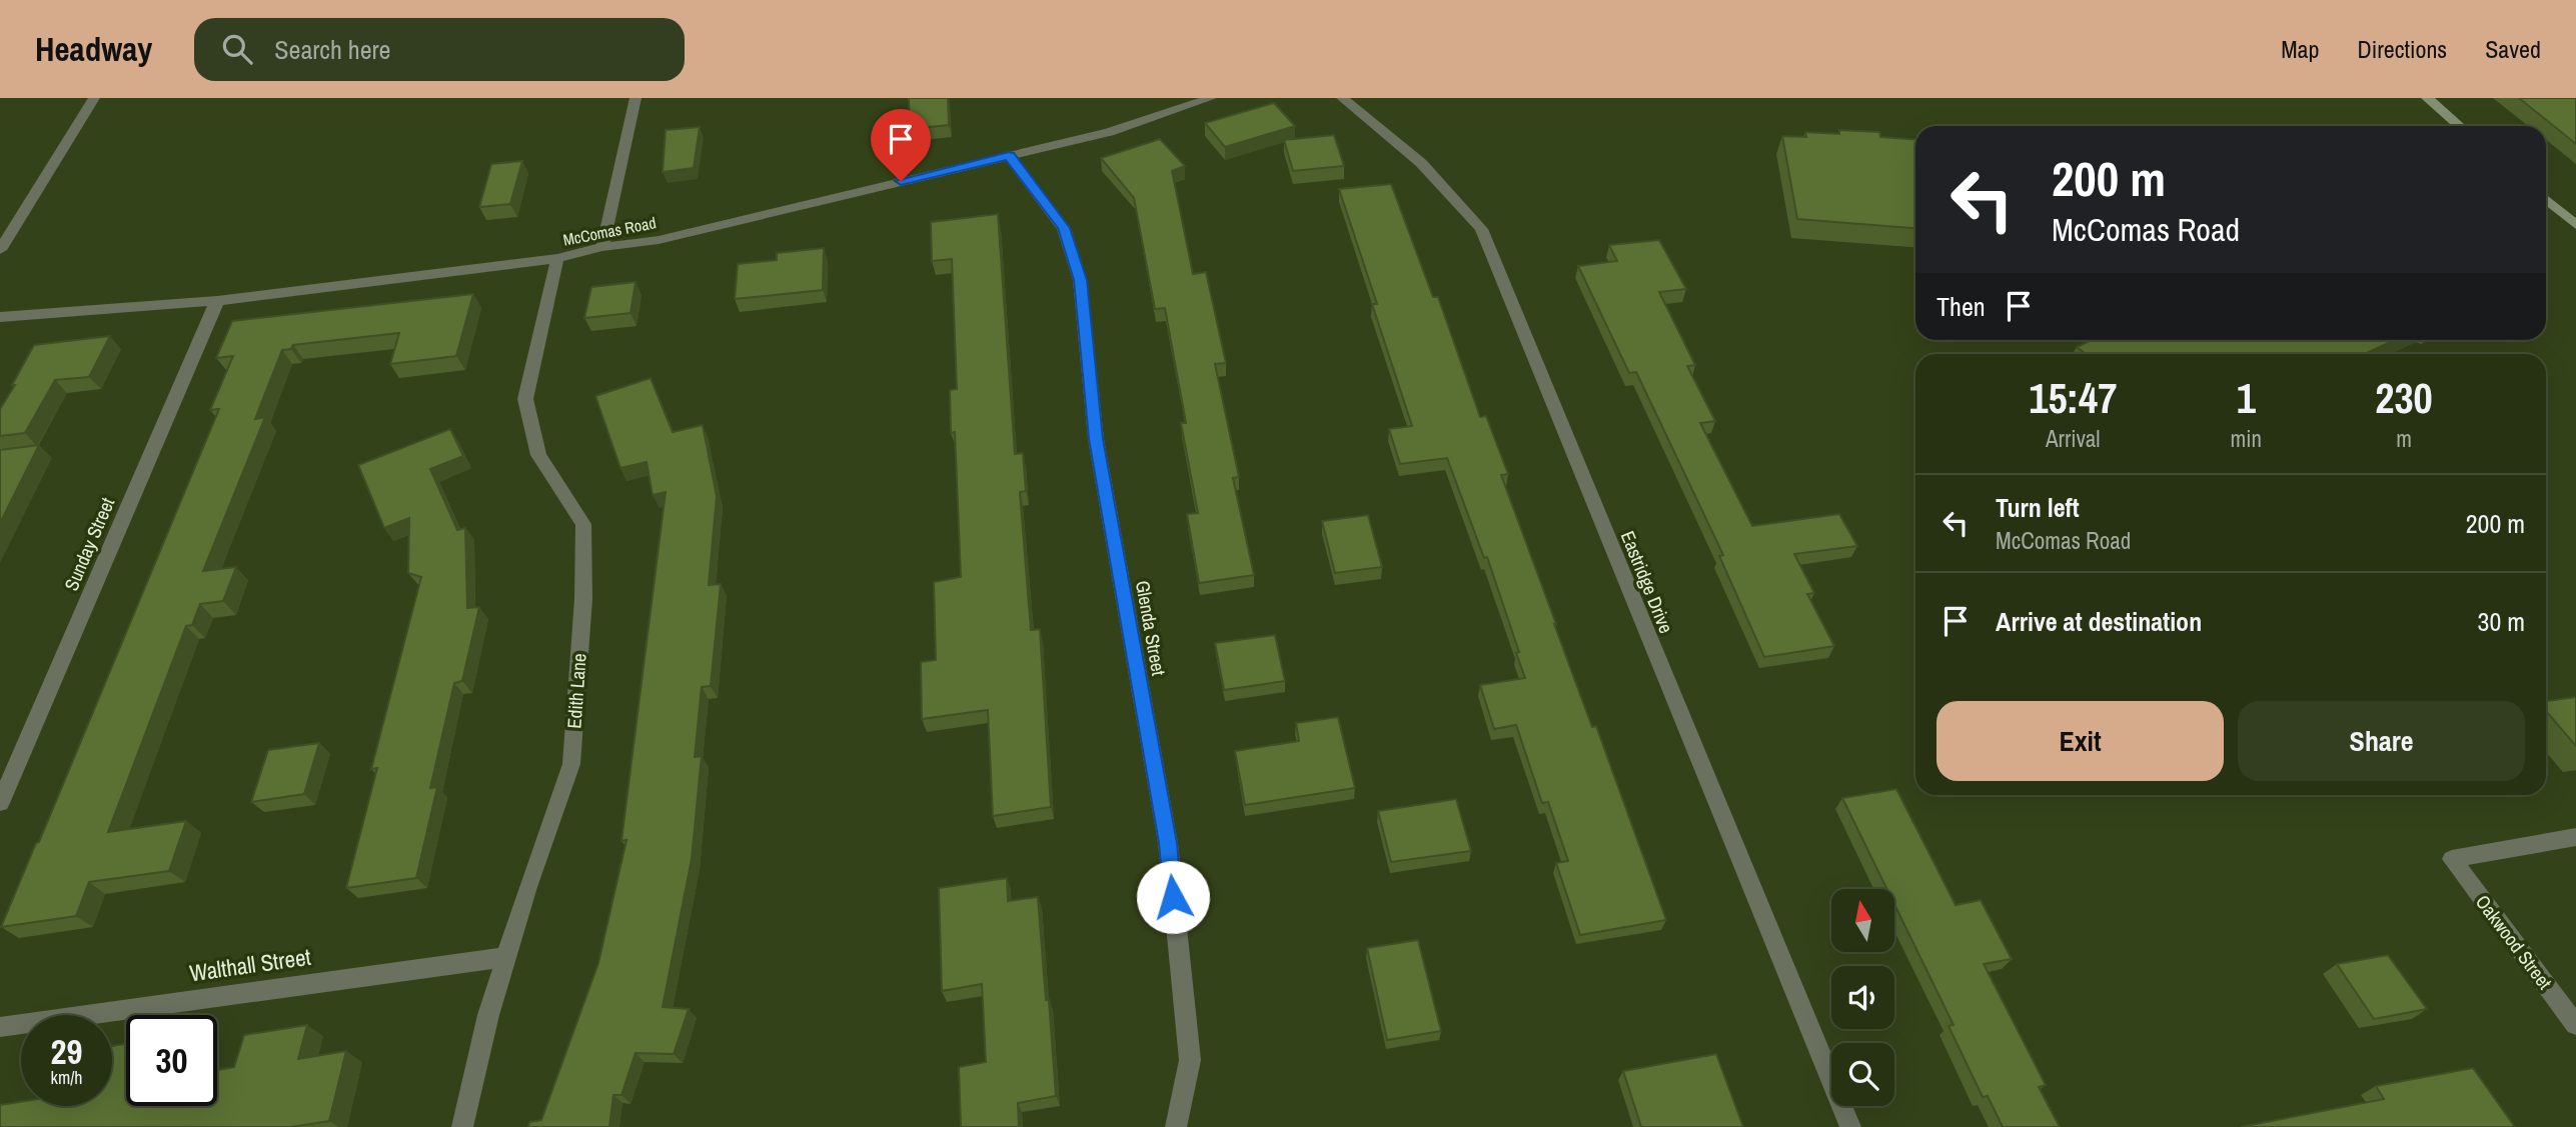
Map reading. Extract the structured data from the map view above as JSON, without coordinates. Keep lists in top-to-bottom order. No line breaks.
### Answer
{"streets":{"street":["McComas Road","Sunday Street","Eastridge Drive","Glenda Street","Edith Lane","Oakwood Street","Walthall Street"]},"crossings":[["McComas Road","Sunday Street"],["McComas Road","Glenda Street"],["McComas Road","Edith Lane"],["Edith Lane","Walthall Street"]],"north":"top","page":{"header":"Headway","search":"Search here","nav":["Map","Directions","Saved"],"turn":["200 m","McComas Road"],"then":"Then","eta":["15:47","Arrival","1","min","230","m"],"list":[{"name":"Turn left","note":"McComas Road","value":"200 m"},{"name":"Arrive at destination","value":"30 m"}],"buttons":["Exit","Share"],"speed":"29 km/h","limit":"30"}}
